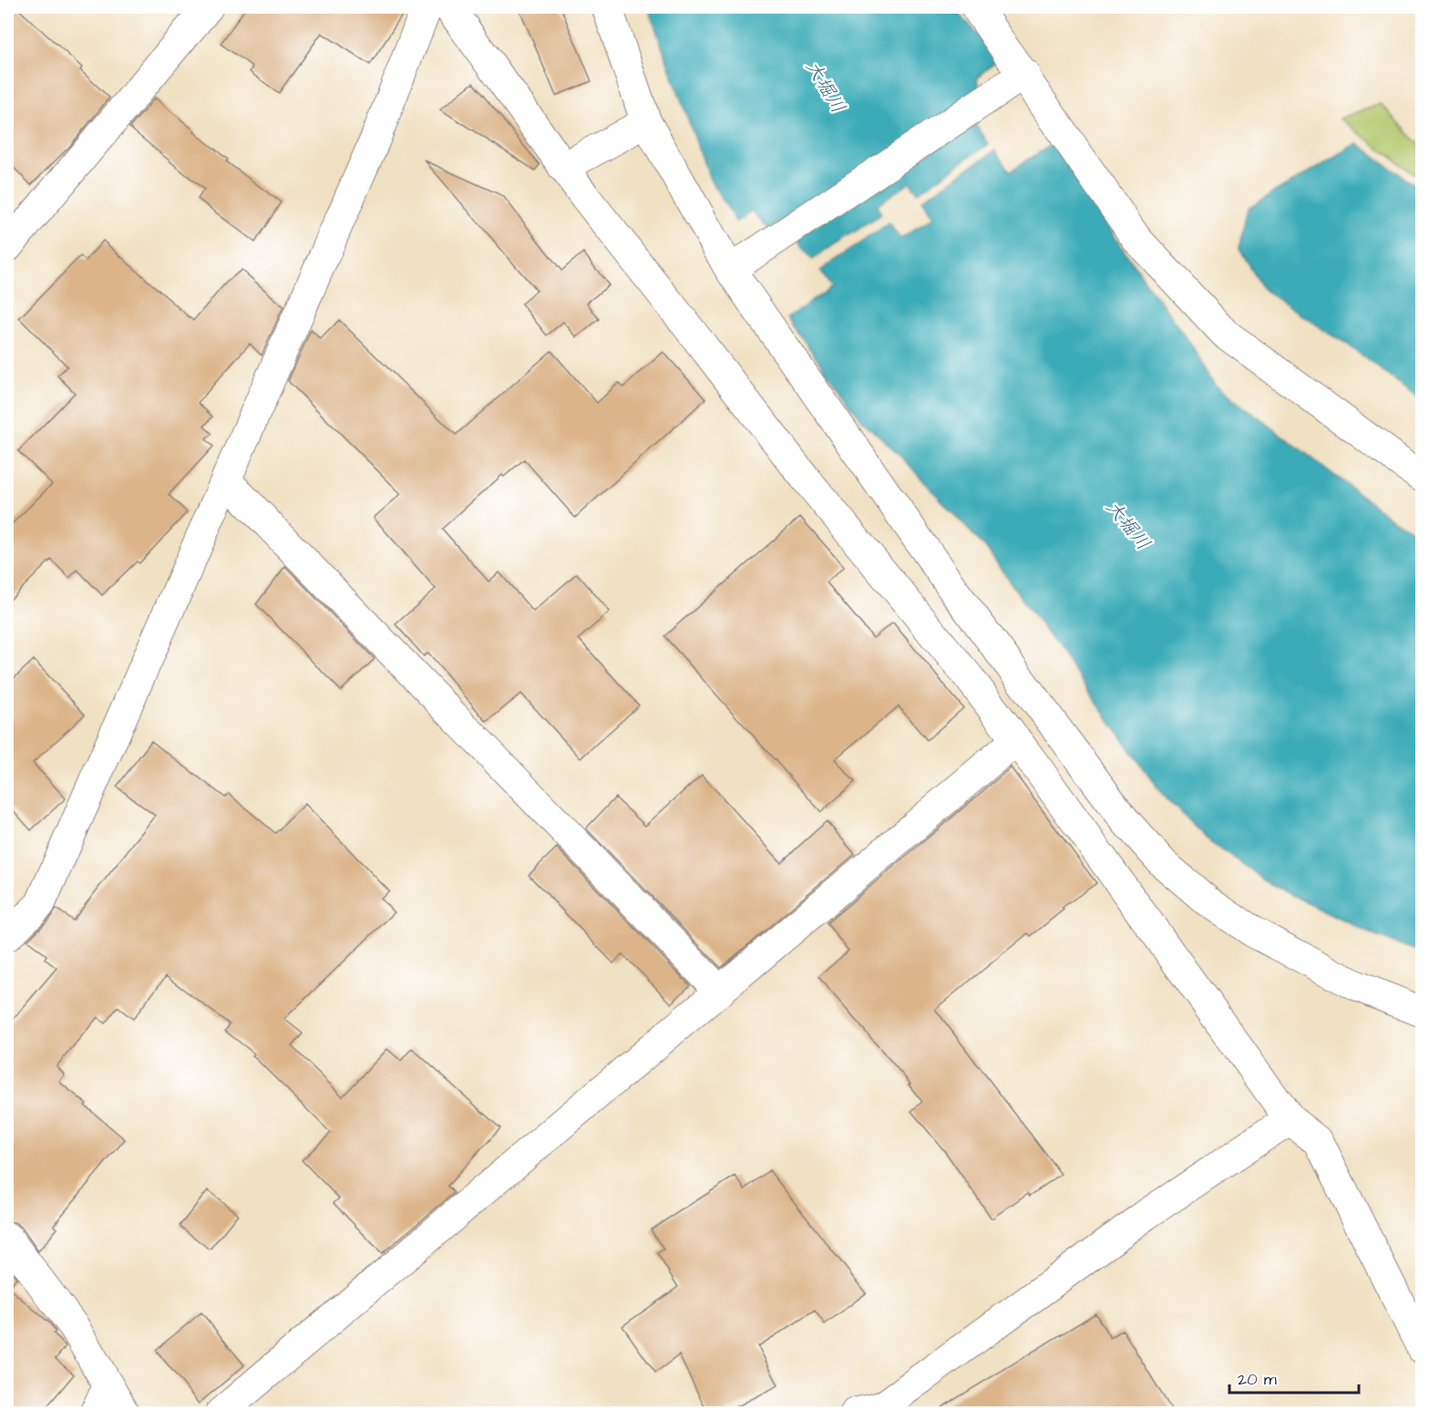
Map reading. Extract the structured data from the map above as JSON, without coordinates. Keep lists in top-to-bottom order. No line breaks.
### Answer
{"water":["大堀川"],"scale_bar":"20 m"}
